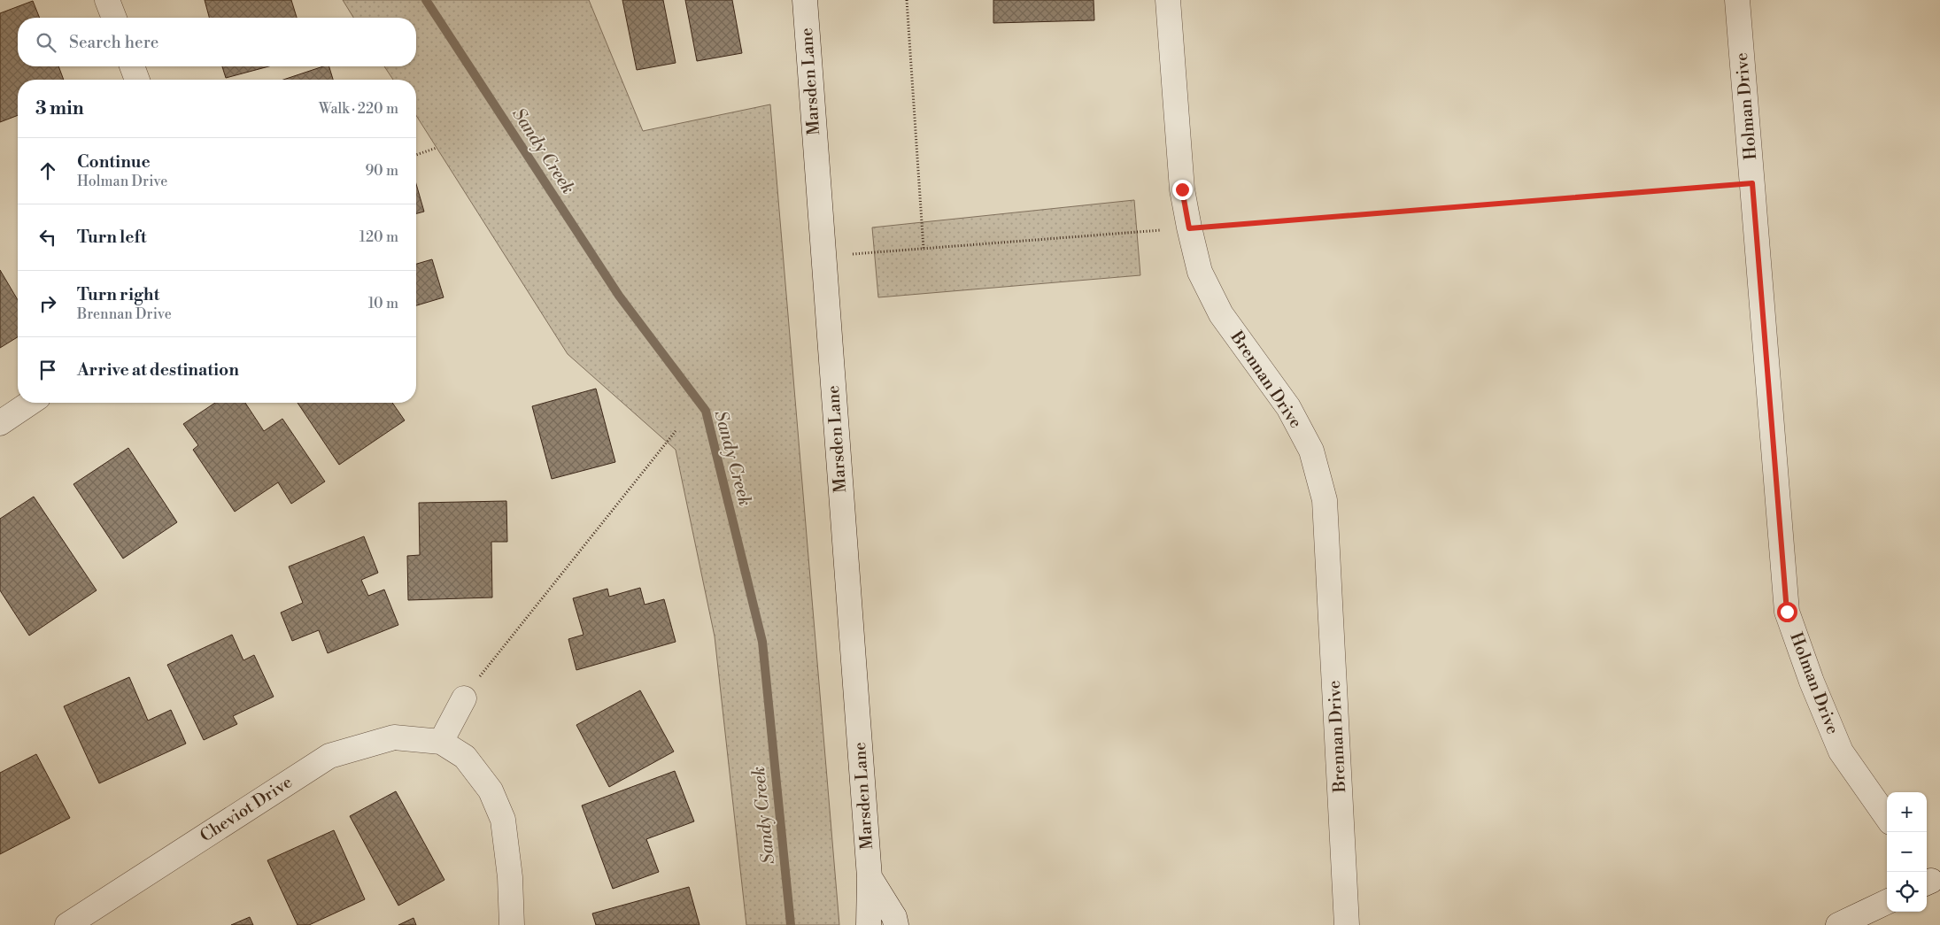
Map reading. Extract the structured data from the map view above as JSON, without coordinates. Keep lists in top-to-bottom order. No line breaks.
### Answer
{"streets":{"street":["Marsden Lane","Holman Drive","Brennan Drive","Cheviot Drive"]},"water":["Sandy Creek"],"page":{"search":"Search here","heading":["3 min","Walk · 220 m"],"list":[["Continue","Holman Drive","90 m"],["Turn left","120 m"],["Turn right","Brennan Drive","10 m"],"Arrive at destination"],"map_buttons":["+","−"]}}
